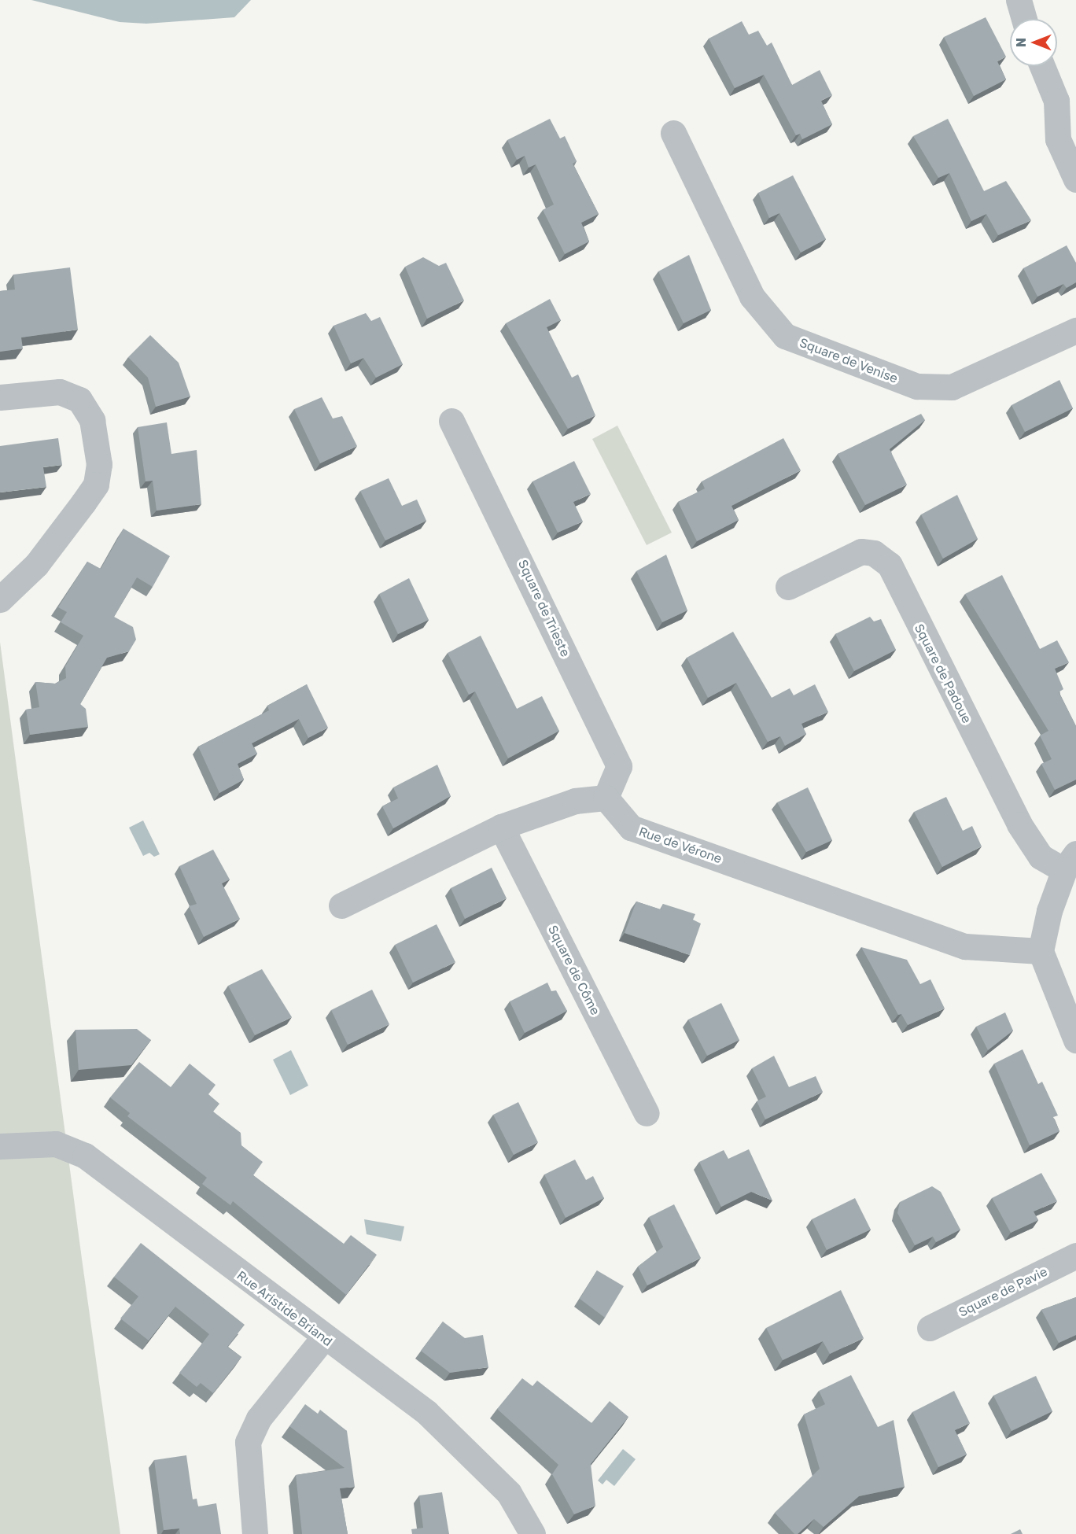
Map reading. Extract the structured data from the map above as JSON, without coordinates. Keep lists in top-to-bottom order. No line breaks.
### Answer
{"streets":{"street":["Square de Venise","Square de Trieste","Square de Padoue","Rue de Vérone","Square de Côme","Square de Pavie","Rue Aristide Briand"]},"crossings":[["Square de Trieste","Rue de Vérone"]],"north":"left"}
